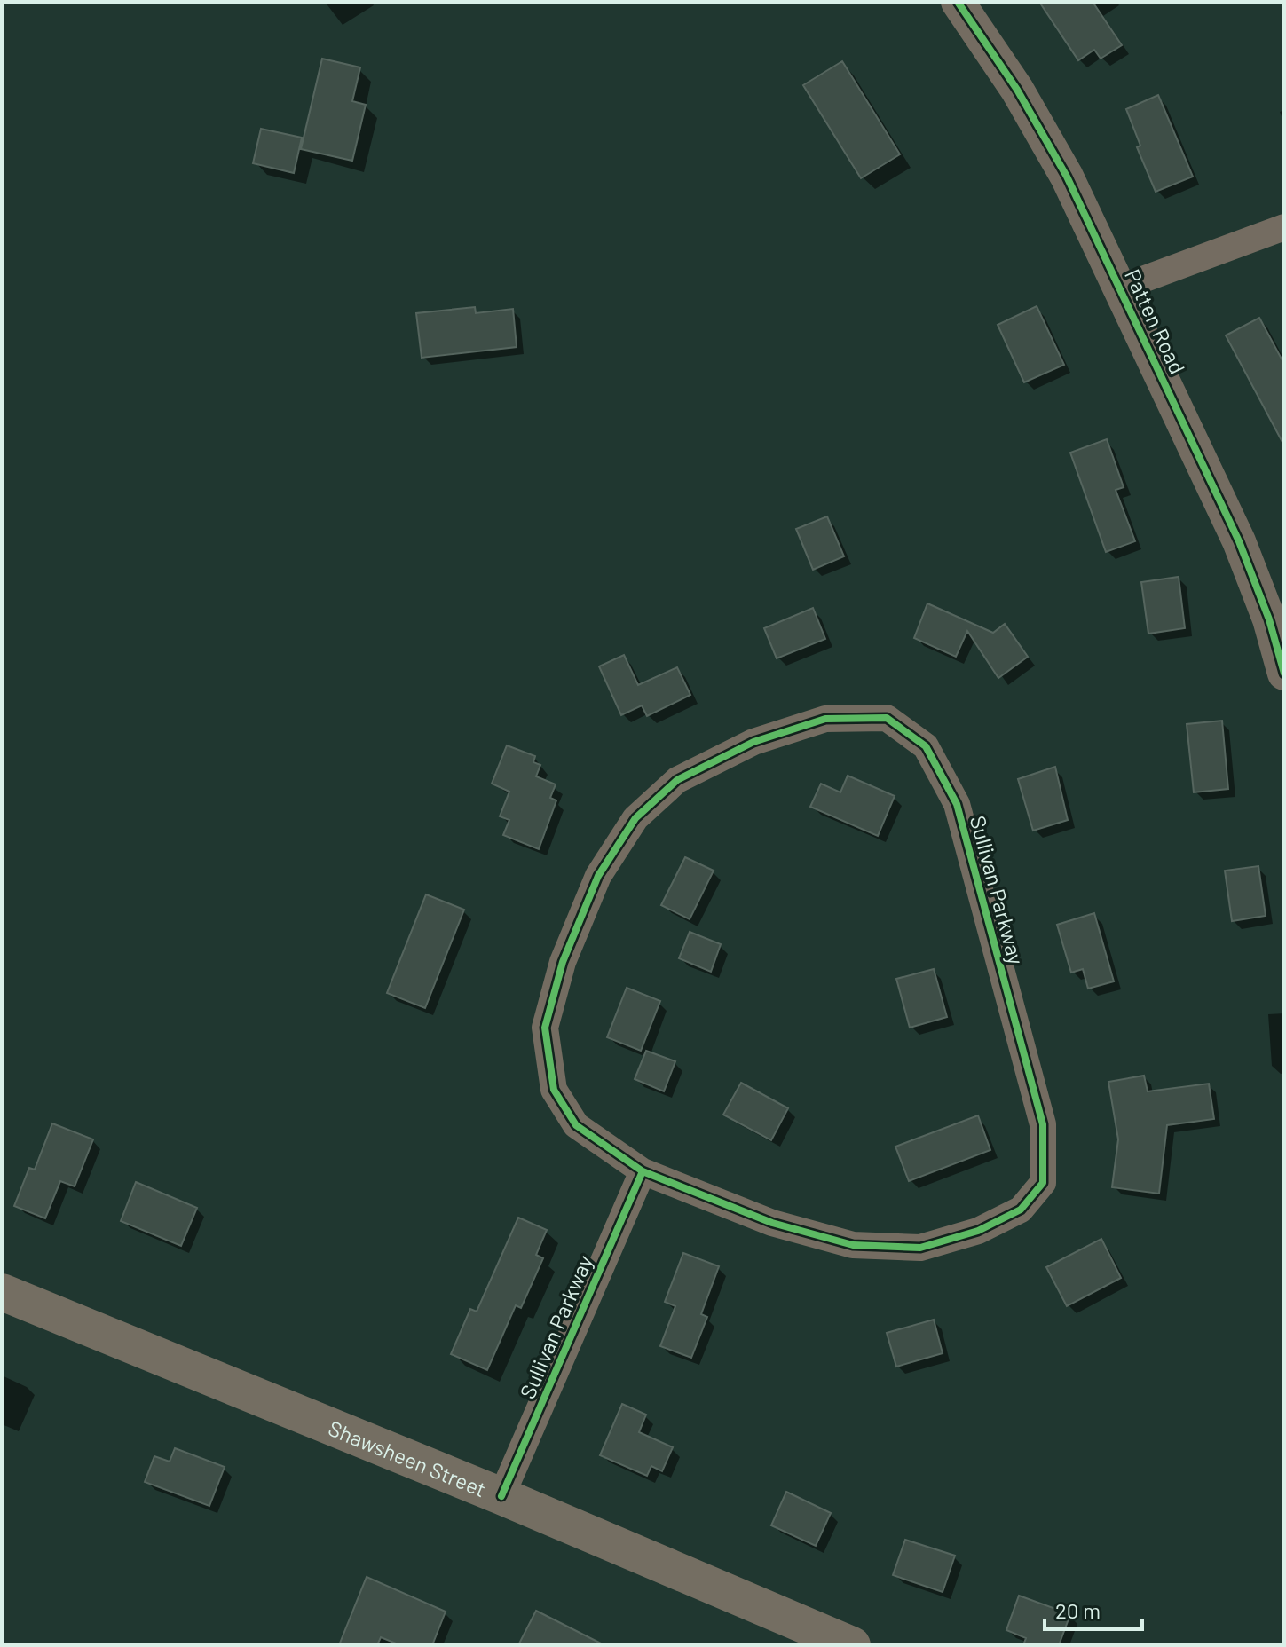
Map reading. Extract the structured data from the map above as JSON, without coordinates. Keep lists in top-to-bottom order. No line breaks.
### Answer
{"streets":{"main road":["Shawsheen Street"],"street":["Patten Road","Sullivan Parkway"]},"crossings":[["Sullivan Parkway","Shawsheen Street"]],"scale_bar":"20 m"}
